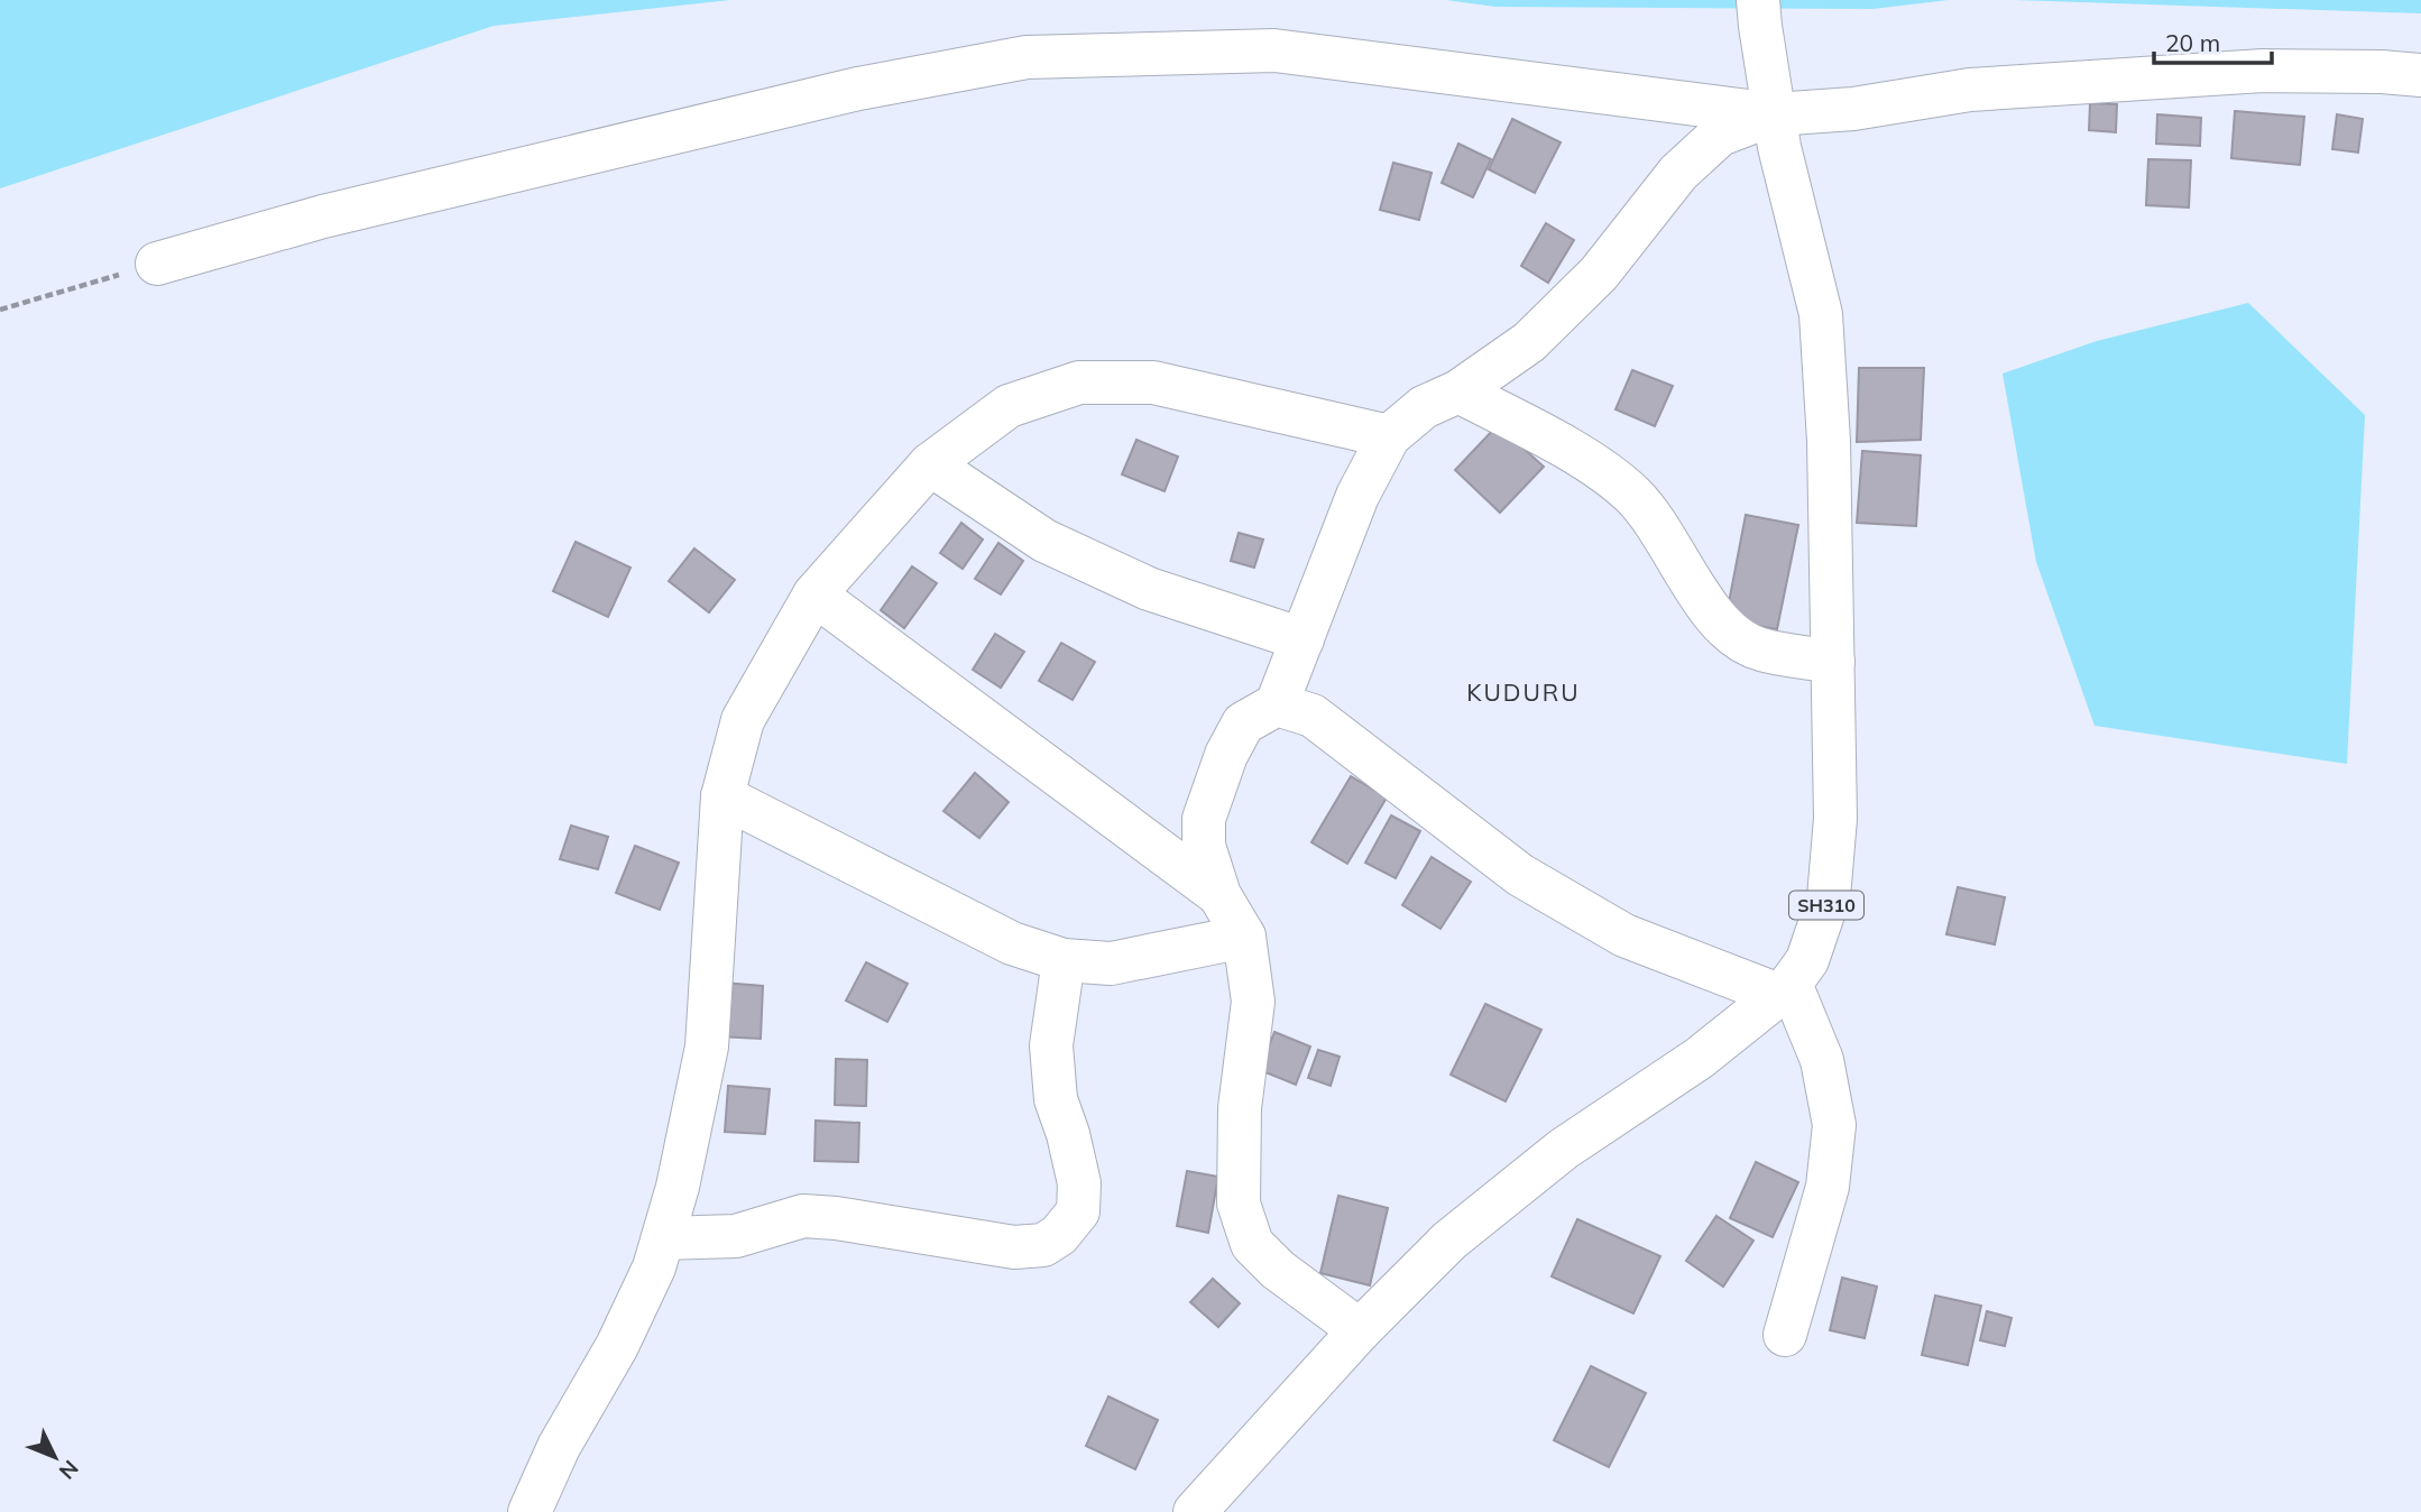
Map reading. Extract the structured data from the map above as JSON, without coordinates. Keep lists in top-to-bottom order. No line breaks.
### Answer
{"streets":{"street":["SH310"]},"districts":["KUDURU"],"scale_bar":"20 m","north":"bottom right"}
